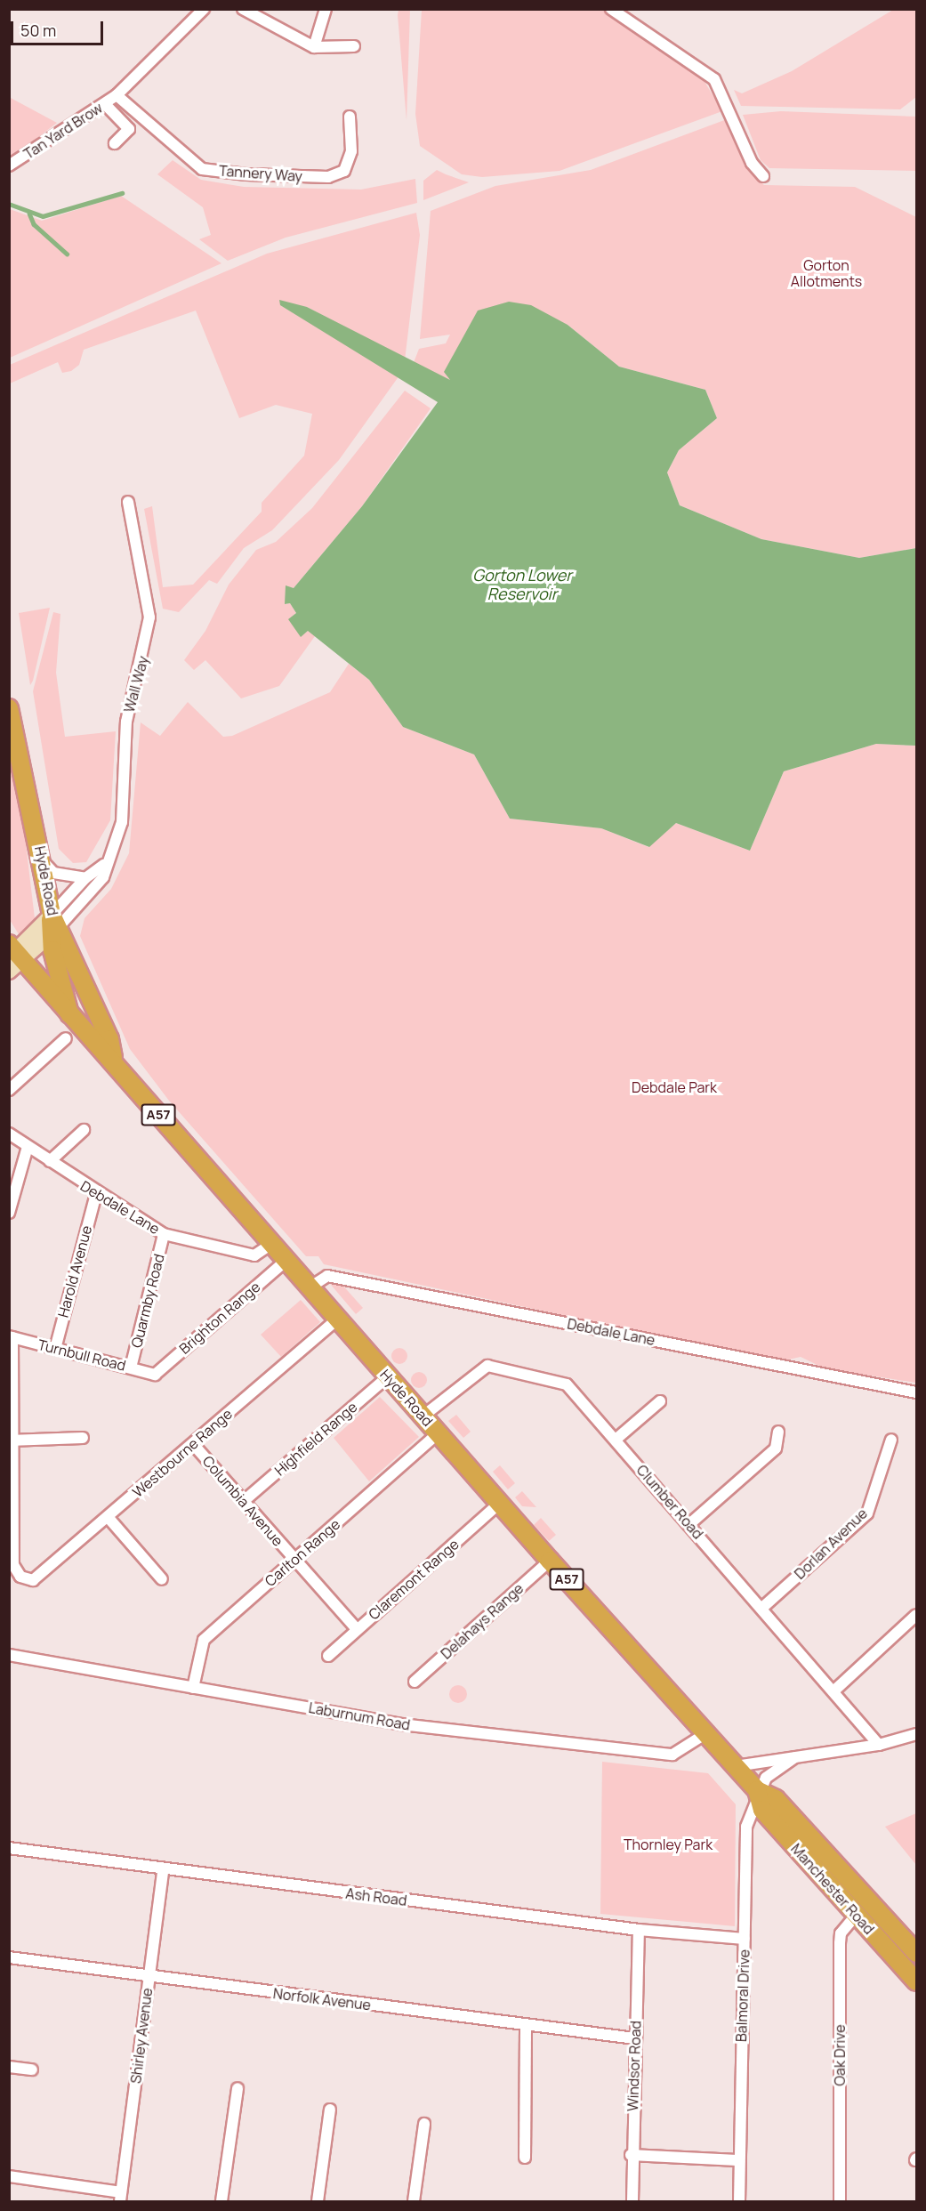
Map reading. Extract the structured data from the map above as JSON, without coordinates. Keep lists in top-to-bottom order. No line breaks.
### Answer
{"streets":{"highway":["Hyde Road","A57","Manchester Road"],"main road":["Wall Way"],"street":["Tan Yard Brow","Tannery Way","Debdale Lane","Harold Avenue","Quarmby Road","Brighton Range","Turnbull Road","Highfield Range","Westbourne Range","Columbia Avenue","Clumber Road","Dorlan Avenue","Carlton Range","Claremont Range","Delahays Range","Laburnum Road","Ash Road","Balmoral Drive","Norfolk Avenue","Shirley Avenue","Oak Drive","Windsor Road"]},"crossings":[["Tan Yard Brow","Tannery Way"],["Wall Way","Hyde Road"],["Wall Way","A57"],["Hyde Road","A57"],["Hyde Road","Debdale Lane"],["Hyde Road","Brighton Range"],["Hyde Road","Highfield Range"],["Hyde Road","Westbourne Range"],["Hyde Road","Clumber Road"],["Hyde Road","Carlton Range"],["Hyde Road","Claremont Range"],["Hyde Road","Delahays Range"],["Hyde Road","Laburnum Road"],["Hyde Road","Manchester Road"],["Debdale Lane","Harold Avenue"],["Debdale Lane","Quarmby Road"],["Harold Avenue","Turnbull Road"],["Quarmby Road","Turnbull Road"],["Brighton Range","Turnbull Road"],["Highfield Range","Columbia Avenue"],["Westbourne Range","Columbia Avenue"],["Columbia Avenue","Carlton Range"],["Columbia Avenue","Claremont Range"],["Clumber Road","Dorlan Avenue"],["Carlton Range","Laburnum Road"],["Laburnum Road","Manchester Road"],["Manchester Road","Balmoral Drive"],["Manchester Road","Oak Drive"],["Ash Road","Balmoral Drive"],["Ash Road","Shirley Avenue"],["Ash Road","Windsor Road"],["Norfolk Avenue","Shirley Avenue"],["Norfolk Avenue","Windsor Road"]],"water":["Gorton Lower Reservoir"],"parks":["Gorton Allotments","Debdale Park","Thornley Park"],"scale_bar":"50 m"}
